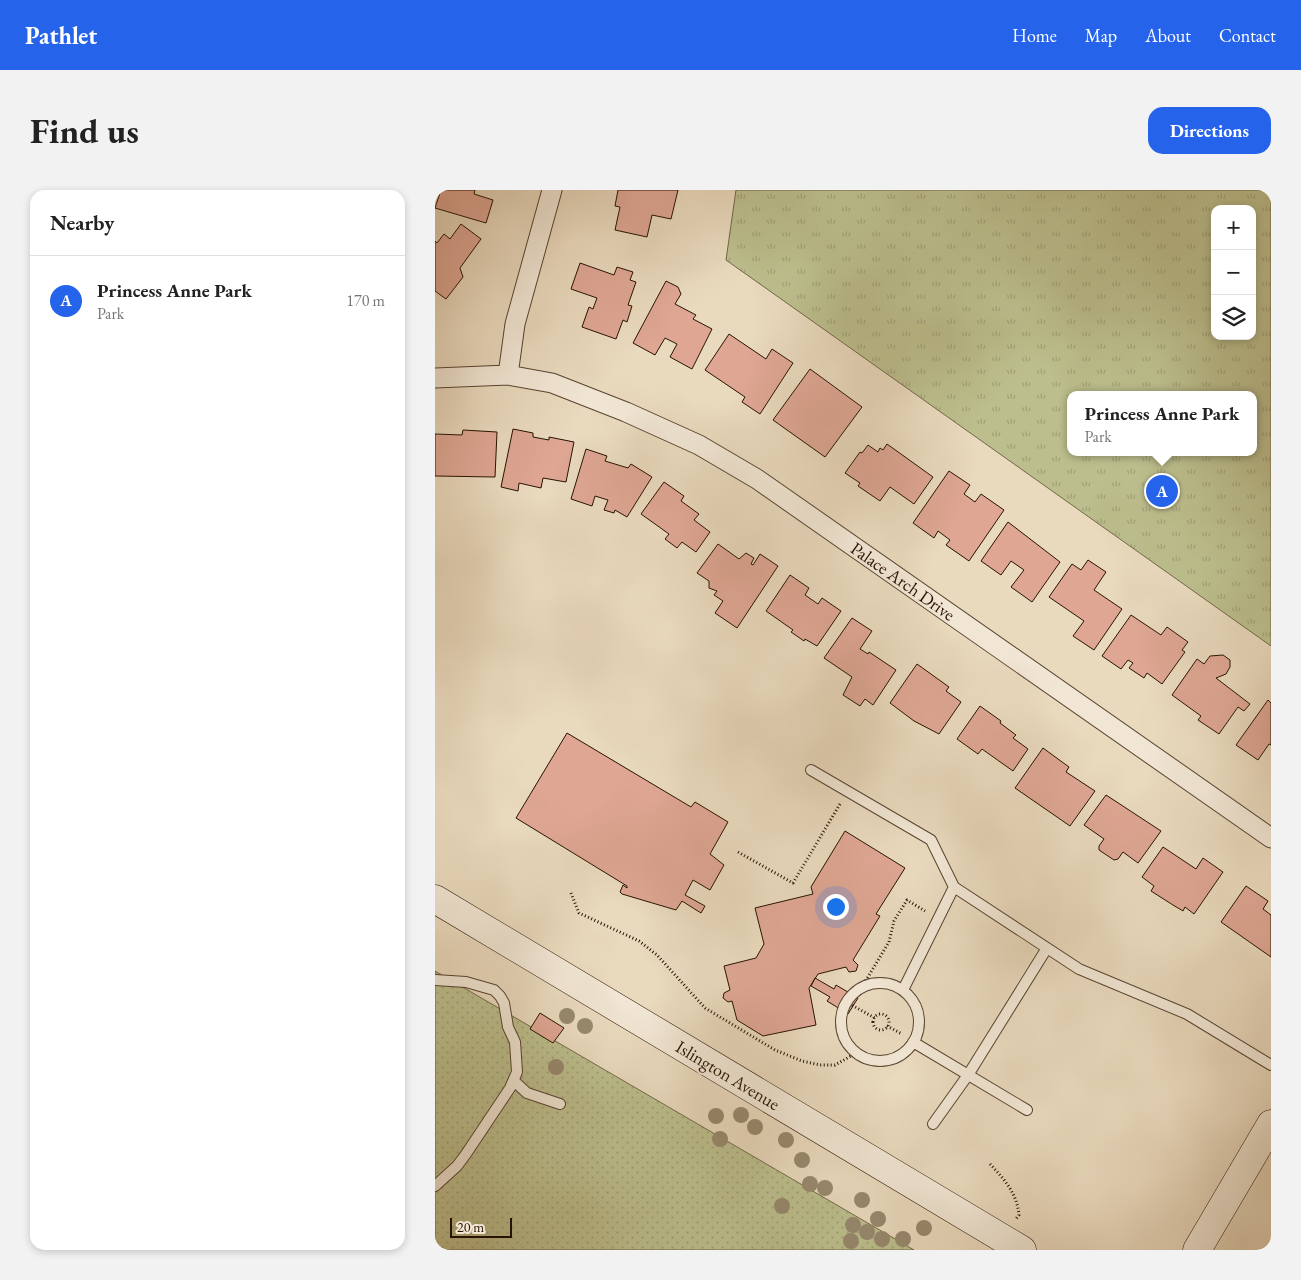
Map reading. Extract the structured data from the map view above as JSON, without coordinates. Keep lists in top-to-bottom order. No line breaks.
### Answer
{"streets":{"main road":["Islington Avenue"],"street":["Palace Arch Drive"]},"scale_bar":"20 m","page":{"header":"Pathlet","nav":["Home","Map","About","Contact"],"buttons":"Directions","title":"Find us","heading":"Nearby","map_buttons":["+","−"],"list":[{"mark":"A","name":"Princess Anne Park","note":"Park","value":"170 m"}],"popup":["Princess Anne Park","Park"],"pins":"A","scale":"20 m"}}
